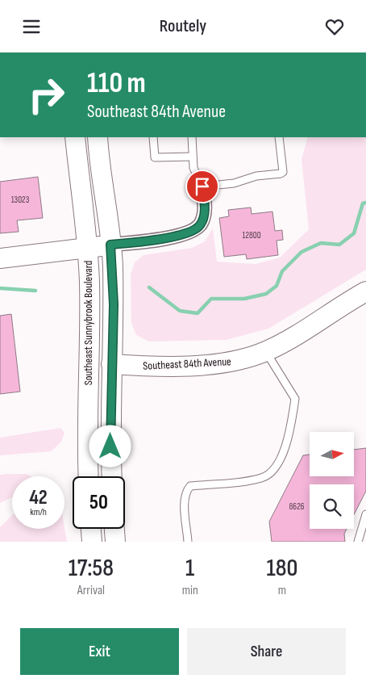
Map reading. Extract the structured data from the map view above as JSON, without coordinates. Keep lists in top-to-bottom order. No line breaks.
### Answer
{"streets":{"main road":["Southeast Sunnybrook Boulevard","Southeast 84th Avenue"]},"crossings":[["Southeast Sunnybrook Boulevard","Southeast 84th Avenue"]],"house_numbers":["13023","12800","8626"],"north":"right","page":{"header":"Routely","turn":["110 m","Southeast 84th Avenue"],"speed":"42 km/h","limit":"50","eta":["17:58","Arrival","1","min","180","m"],"buttons":["Exit","Share"]}}
